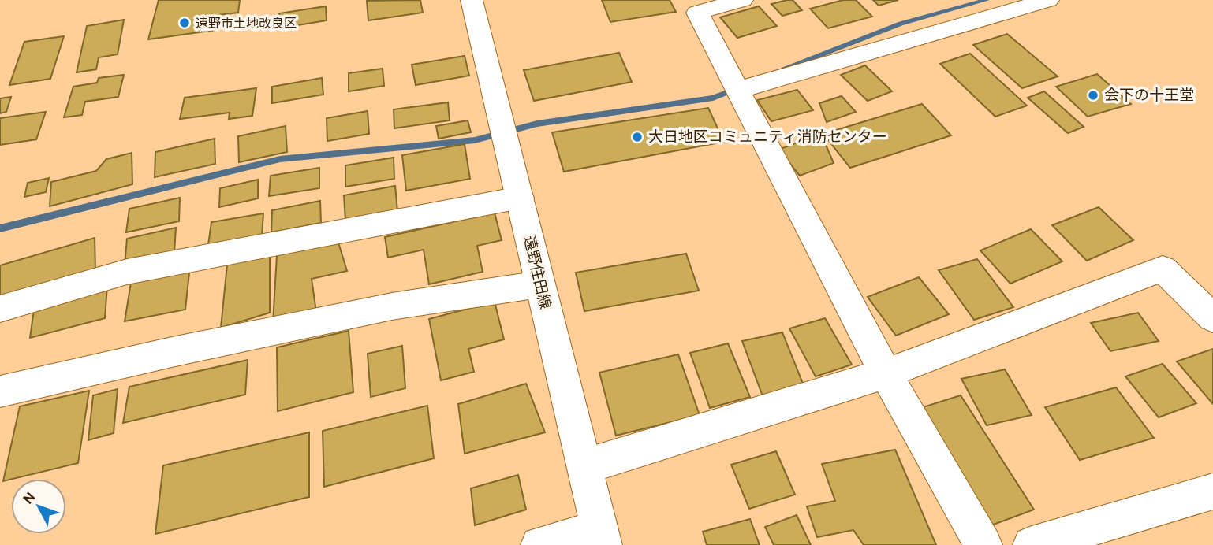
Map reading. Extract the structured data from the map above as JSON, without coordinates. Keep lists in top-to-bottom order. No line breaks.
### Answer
{"streets":{"street":["遠野住田線"]},"places":["遠野市土地改良区","会下の十王堂","大日地区コミュニティ消防センター"],"north":"top left"}
